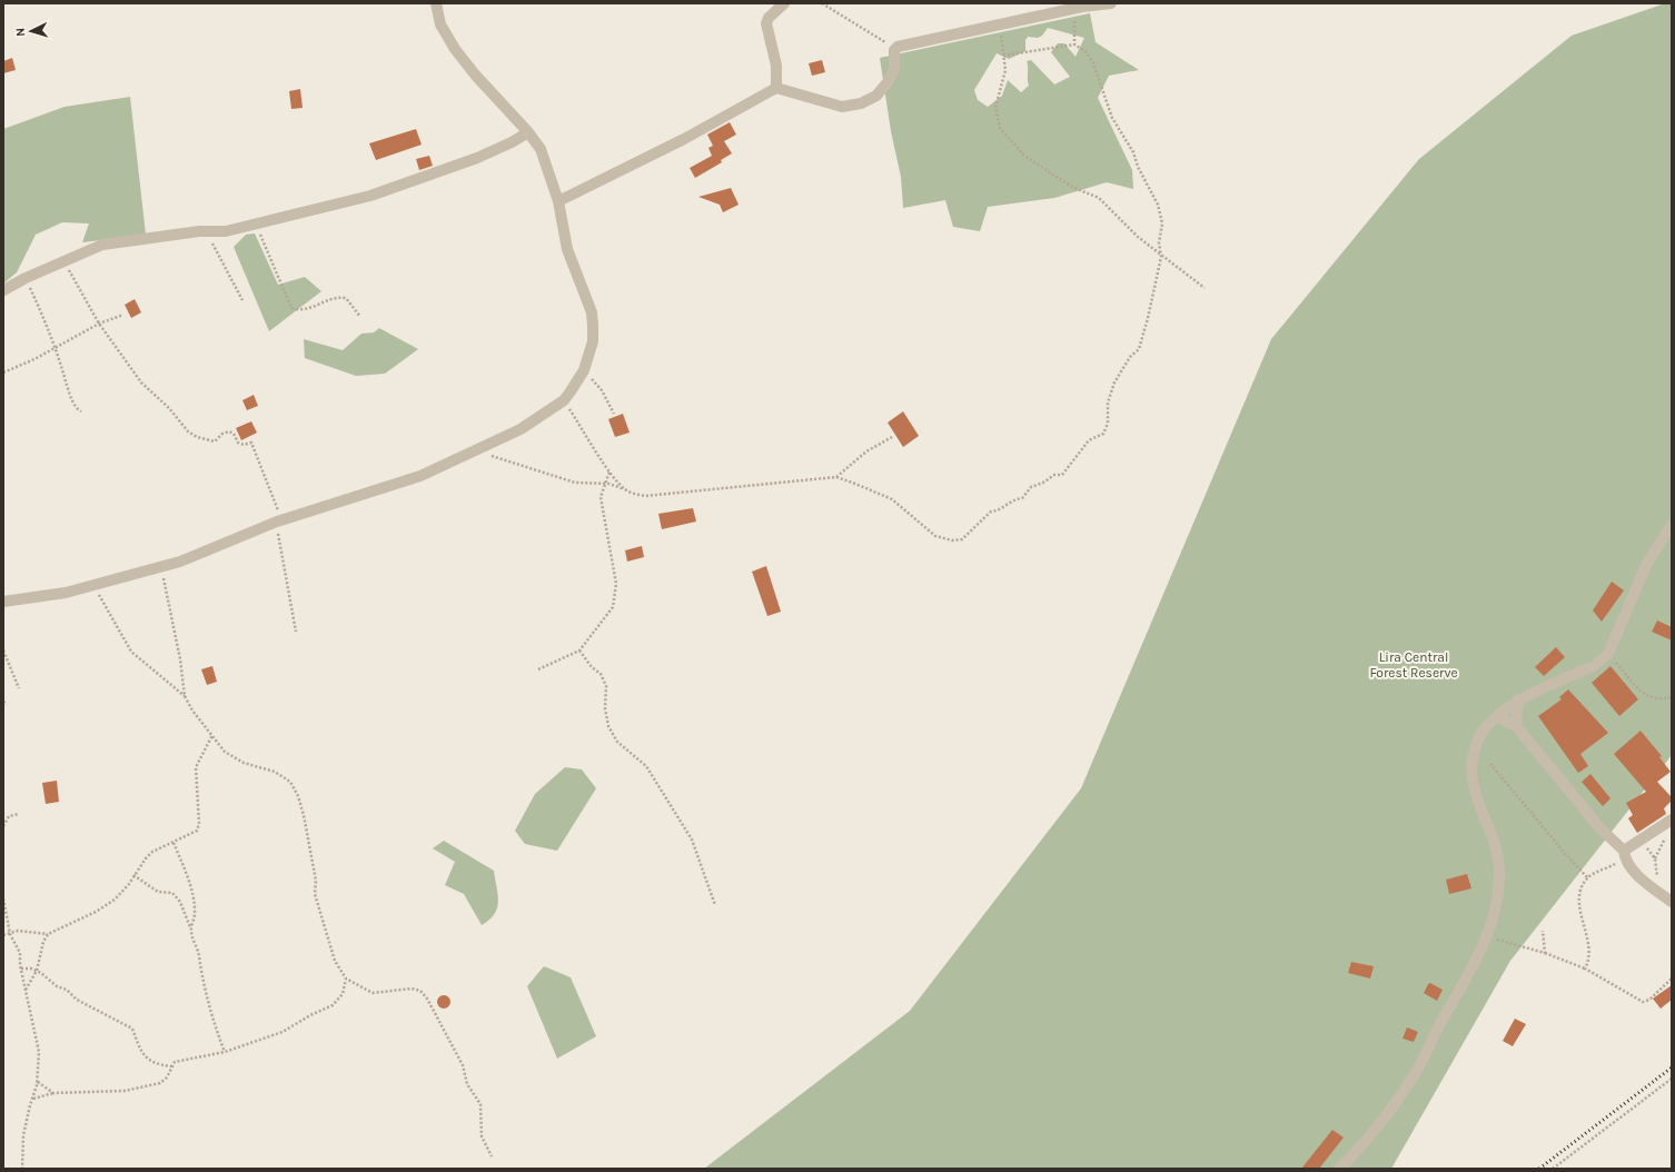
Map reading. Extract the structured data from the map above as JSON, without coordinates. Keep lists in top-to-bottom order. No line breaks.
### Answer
{"parks":["Lira Central Forest Reserve"],"north":"left"}
